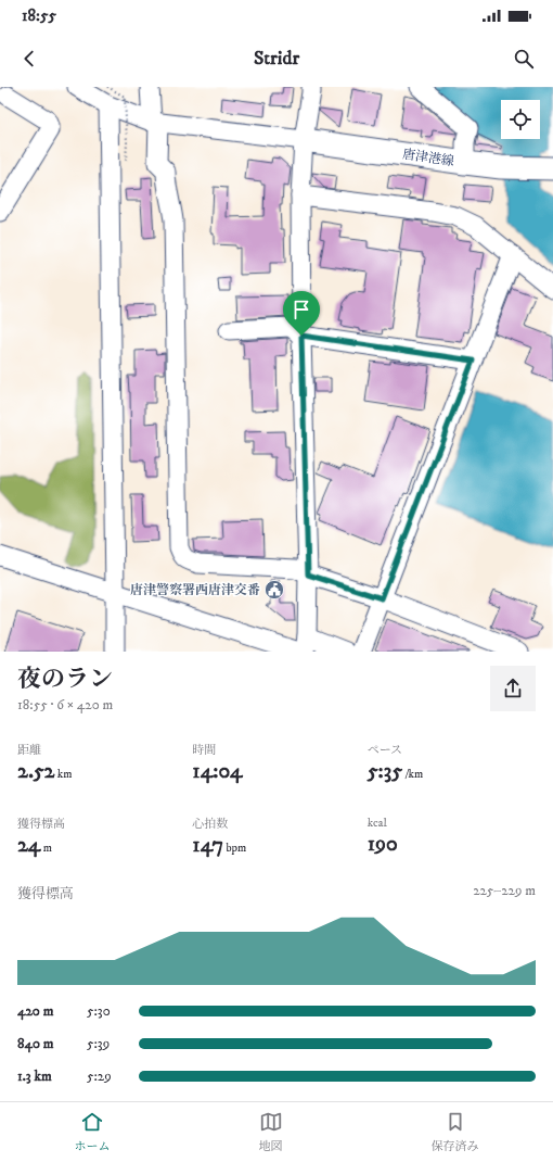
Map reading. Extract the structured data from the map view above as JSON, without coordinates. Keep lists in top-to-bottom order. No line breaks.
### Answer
{"streets":{"main road":["唐津港線"]},"places":{"public building":["唐津警察署西唐津交番"]},"page":{"status":"18:55","header":"Stridr","heading":["夜のラン","18:55 · 6 × 420 m"],"stats":[["距離","2.52 km"],["時間","14:04"],["ペース","5:35 /km"],["獲得標高","24 m"],["心拍数","147 bpm"],["kcal","190"]],"chart":["獲得標高","225–229 m"],"list":[{"name":"420 m","note":"5:30"},{"name":"840 m","note":"5:39"},{"name":"1.3 km","note":"5:29"}],"tabs":["ホーム","地図","保存済み"]}}
